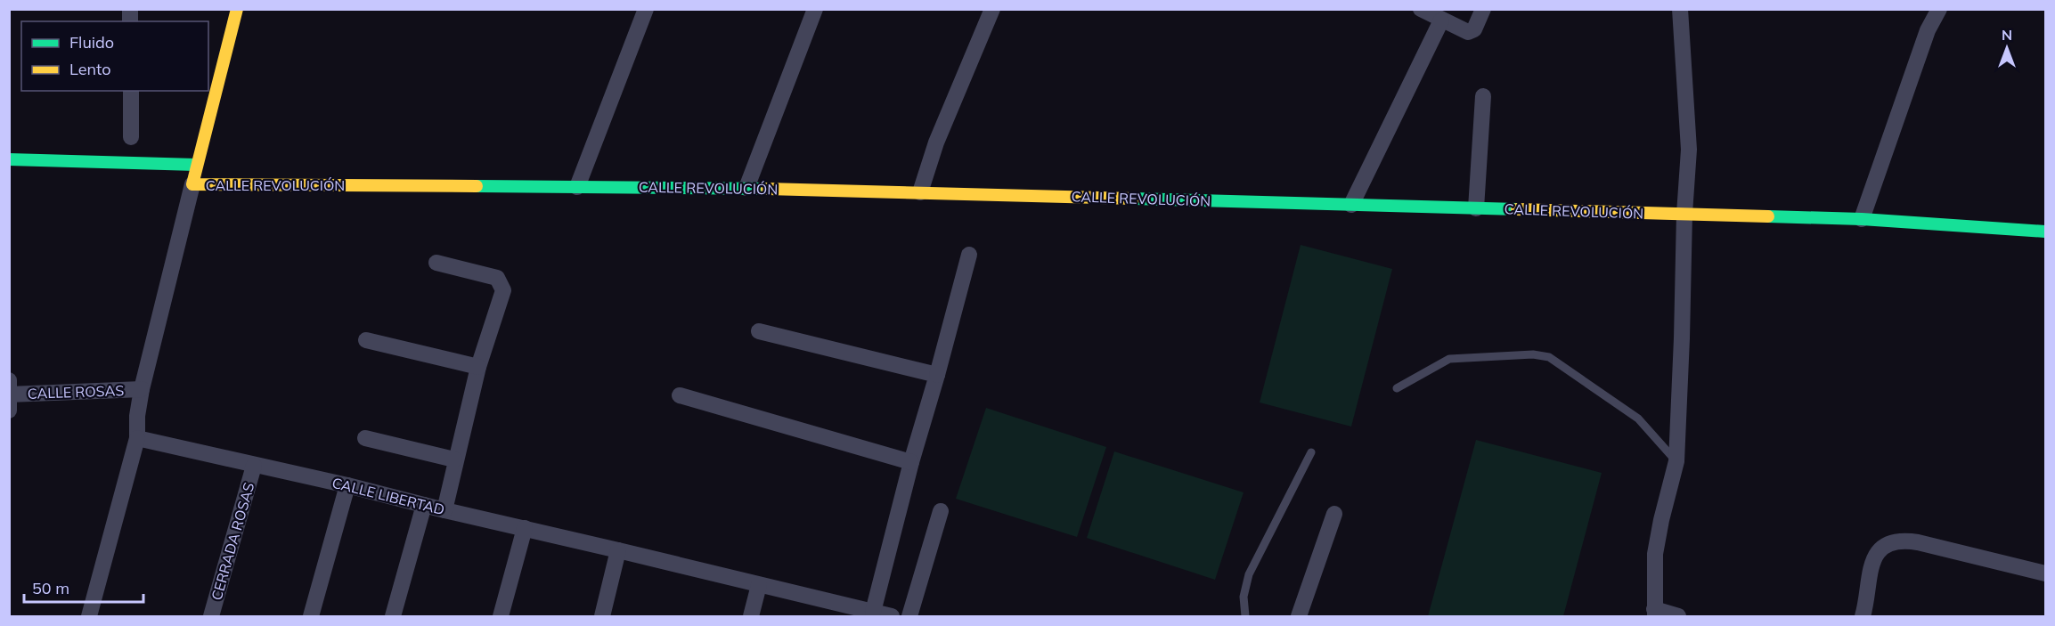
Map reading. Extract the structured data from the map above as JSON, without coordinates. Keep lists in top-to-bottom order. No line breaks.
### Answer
{"streets":{"street":["CALLE REVOLUCIÓN","CALLE ROSAS","CALLE LIBERTAD","CERRADA ROSAS"]},"crossings":[["CALLE LIBERTAD","CERRADA ROSAS"]],"legend":["Fluido","Lento"],"scale_bar":"50 m","north":"top"}
